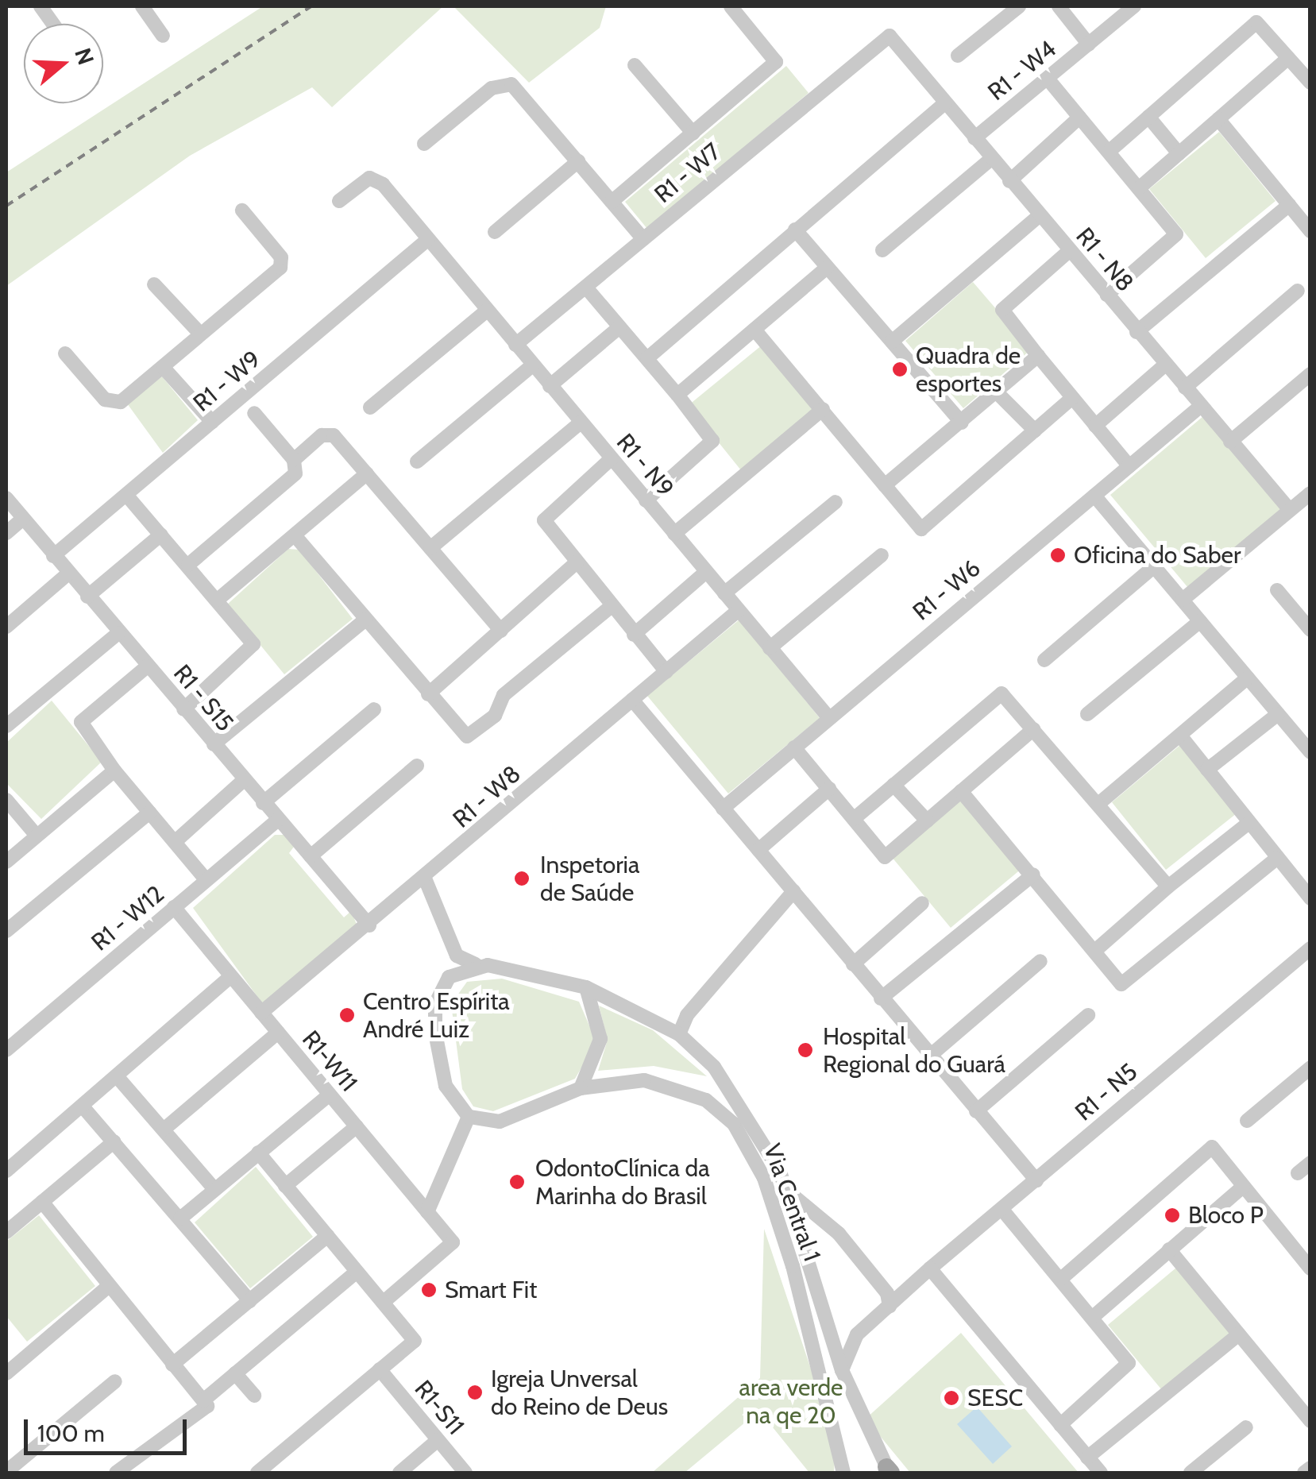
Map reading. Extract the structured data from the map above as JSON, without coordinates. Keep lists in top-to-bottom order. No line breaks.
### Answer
{"streets":{"street":["R1 - W4","R1 - W7","R1 - N8","R1 - W9","R1 - N9","R1 - W6","R1 - S15","R1 - W8","R1 - W12","R1-W11","R1 - N5","Via Central 1","R1-S11"]},"crossings":[["R1 - W4","R1 - N8"],["R1 - W7","R1 - N8"],["R1 - W7","R1 - N9"],["R1 - N8","R1 - W6"],["R1 - W9","R1 - N9"],["R1 - W9","R1 - S15"],["R1 - N9","R1 - W6"],["R1 - N9","R1 - W8"],["R1 - S15","R1 - W8"],["R1 - S15","R1 - W12"],["R1 - W8","R1-W11"],["R1 - W12","R1-W11"]],"parks":["area verde na qe 20"],"places":["Quadra de esportes","Oficina do Saber","Inspetoria de Saúde","Centro Espírita André Luiz","Hospital Regional do Guará","OdontoClínica da Marinha do Brasil","Bloco P","Smart Fit","Igreja Unversal do Reino de Deus","SESC"],"scale_bar":"100 m","north":"right"}
